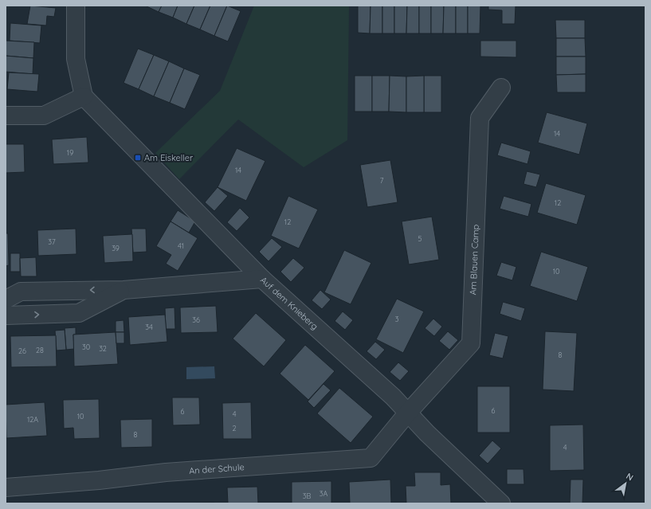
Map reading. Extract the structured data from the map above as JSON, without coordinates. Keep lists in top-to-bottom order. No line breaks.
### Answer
{"streets":{"street":["Am Blauen Camp","Auf dem Knieberg","An der Schule"]},"crossings":[["Am Blauen Camp","Auf dem Knieberg"],["Am Blauen Camp","An der Schule"],["Auf dem Knieberg","An der Schule"]],"places":{"transit":["Am Eiskeller"]},"house_numbers":["14","19","14","7","12","12","5","37","41","39","10","3","36","34","30","32","28","26","8","6","6","4","10","12A","2","8","4","3A","3B"],"north":"top right"}
